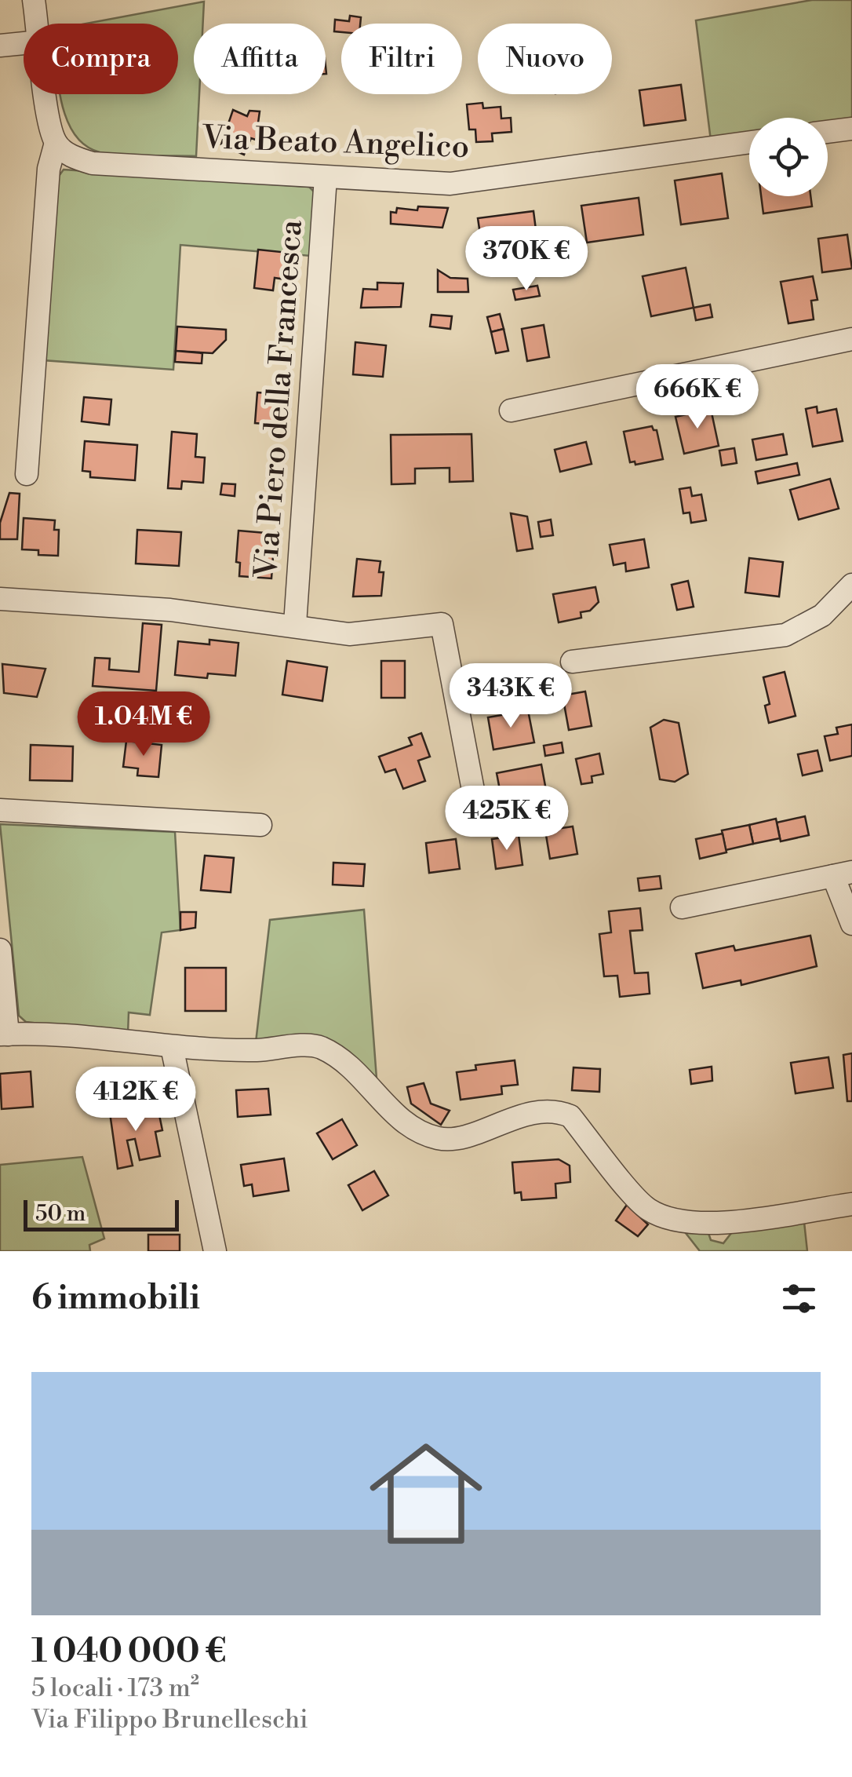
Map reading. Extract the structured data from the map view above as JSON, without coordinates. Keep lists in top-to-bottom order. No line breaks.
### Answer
{"streets":{"street":["Via Beato Angelico","Via Piero della Francesca"]},"crossings":[["Via Beato Angelico","Via Piero della Francesca"]],"scale_bar":"50 m","page":{"chip":["Compra","Affitta","Filtri","Nuovo"],"price":["370K €","666K €","343K €","1.04M €","425K €","412K €"],"scale":"50 m","heading":"6 immobili","list":[{"name":"1 040 000 €","note":"5 locali · 173 m² · Via Filippo Brunelleschi"}]}}
